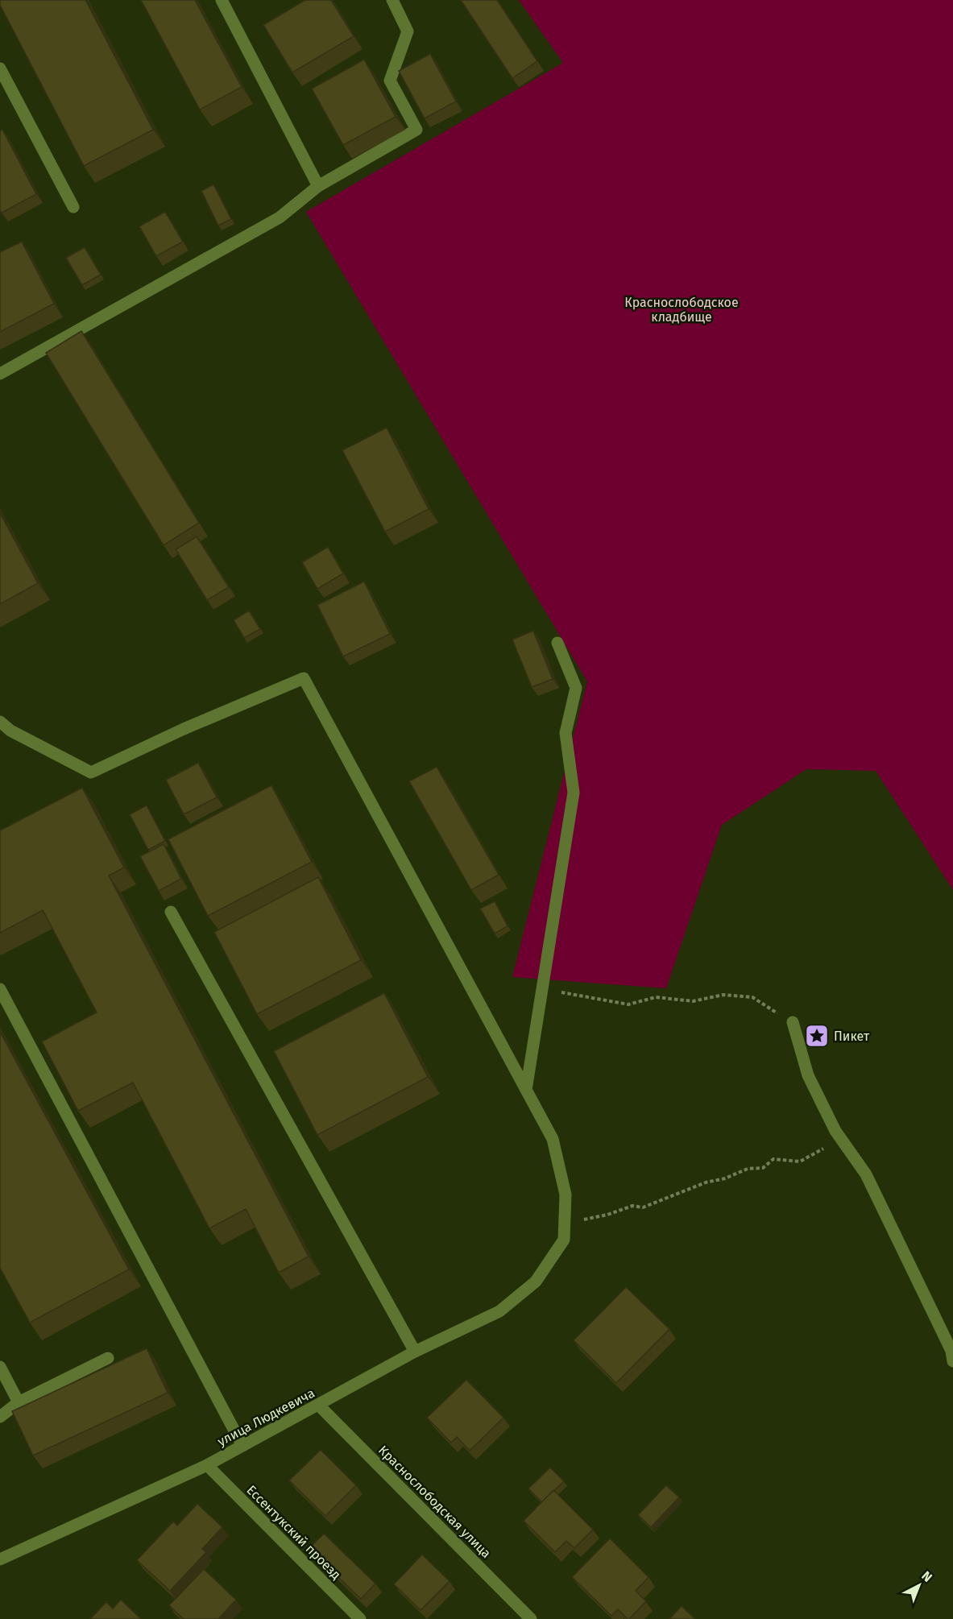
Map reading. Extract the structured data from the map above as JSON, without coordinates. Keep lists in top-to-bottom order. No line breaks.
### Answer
{"streets":{"street":["улица Людкевича","Краснослободская улица","Ессентукский проезд"]},"crossings":[["улица Людкевича","Краснослободская улица"],["улица Людкевича","Ессентукский проезд"]],"parks":["Краснослободское кладбище"],"places":{"place":["Пикет"]},"north":"top right"}
